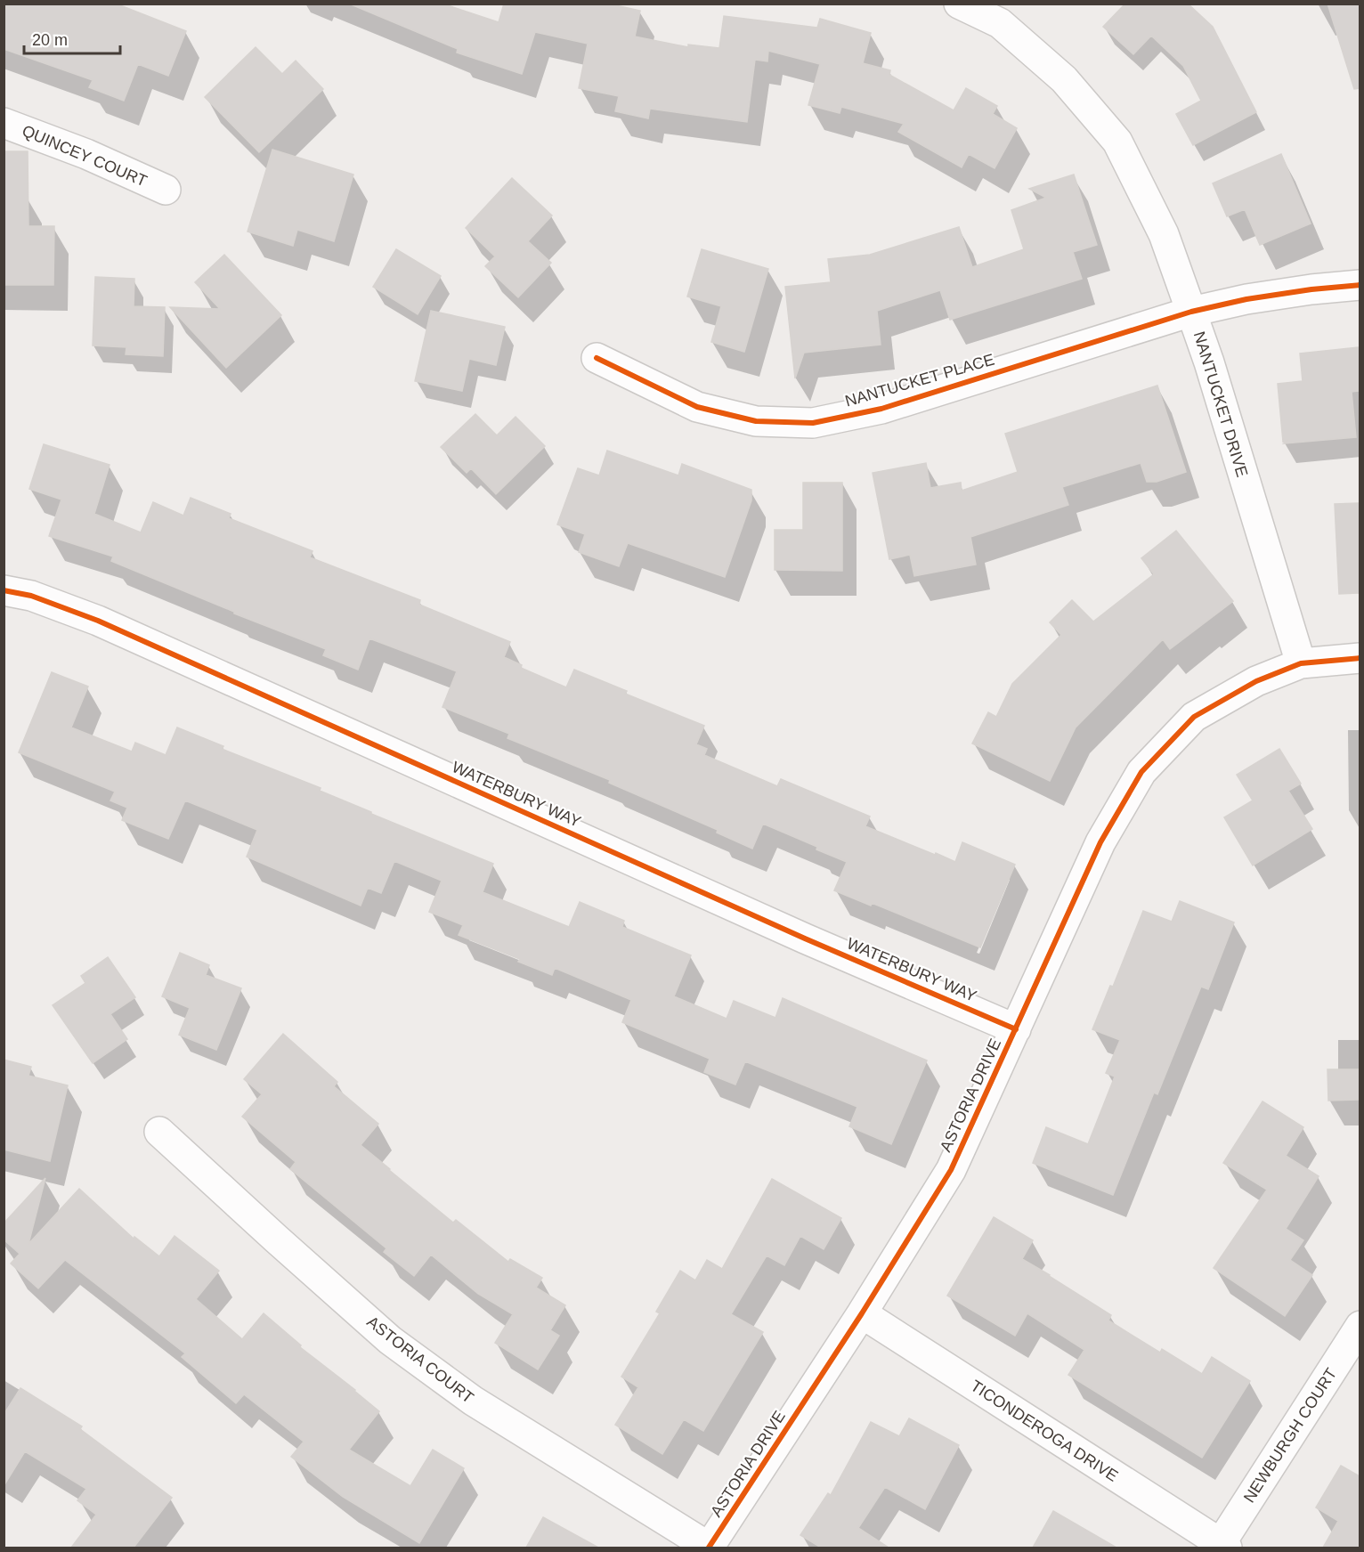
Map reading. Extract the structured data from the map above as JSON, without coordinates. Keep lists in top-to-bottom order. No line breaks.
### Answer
{"streets":{"street":["QUINCEY COURT","NANTUCKET PLACE","NANTUCKET DRIVE","WATERBURY WAY","ASTORIA DRIVE","ASTORIA COURT","TICONDEROGA DRIVE","NEWBURGH COURT"]},"crossings":[["NANTUCKET PLACE","NANTUCKET DRIVE"],["NANTUCKET DRIVE","ASTORIA DRIVE"],["WATERBURY WAY","ASTORIA DRIVE"],["ASTORIA DRIVE","ASTORIA COURT"],["ASTORIA DRIVE","TICONDEROGA DRIVE"],["TICONDEROGA DRIVE","NEWBURGH COURT"]],"scale_bar":"20 m"}
